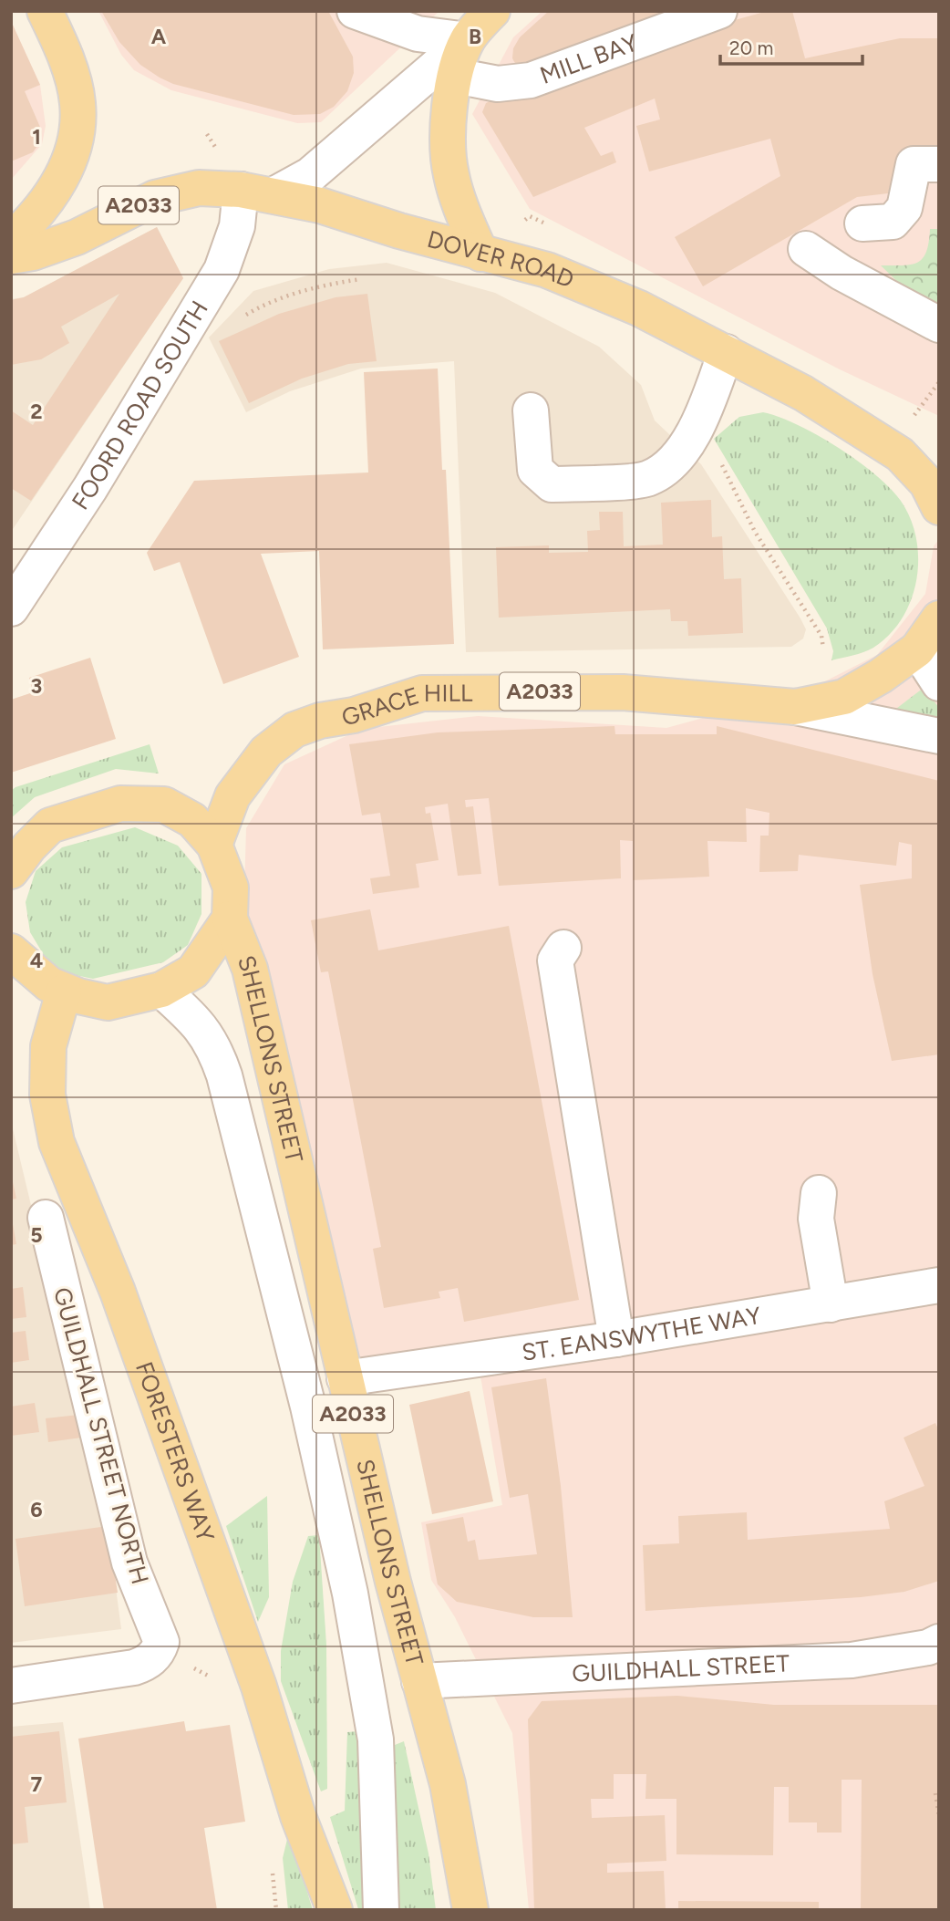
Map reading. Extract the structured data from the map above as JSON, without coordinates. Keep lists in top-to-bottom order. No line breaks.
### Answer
{"streets":{"main road":["A2033","DOVER ROAD","GRACE HILL","SHELLONS STREET","FORESTERS WAY"],"street":["MILL BAY","FOORD ROAD SOUTH","ST. EANSWYTHE WAY","GUILDHALL STREET NORTH","GUILDHALL STREET"]},"crossings":[["A2033","GRACE HILL"],["DOVER ROAD","FOORD ROAD SOUTH"],["SHELLONS STREET","ST. EANSWYTHE WAY"],["SHELLONS STREET","GUILDHALL STREET"]],"scale_bar":"20 m","grid":{"columns":["A","B"],"rows":["1","2","3","4","5","6","7"]}}
